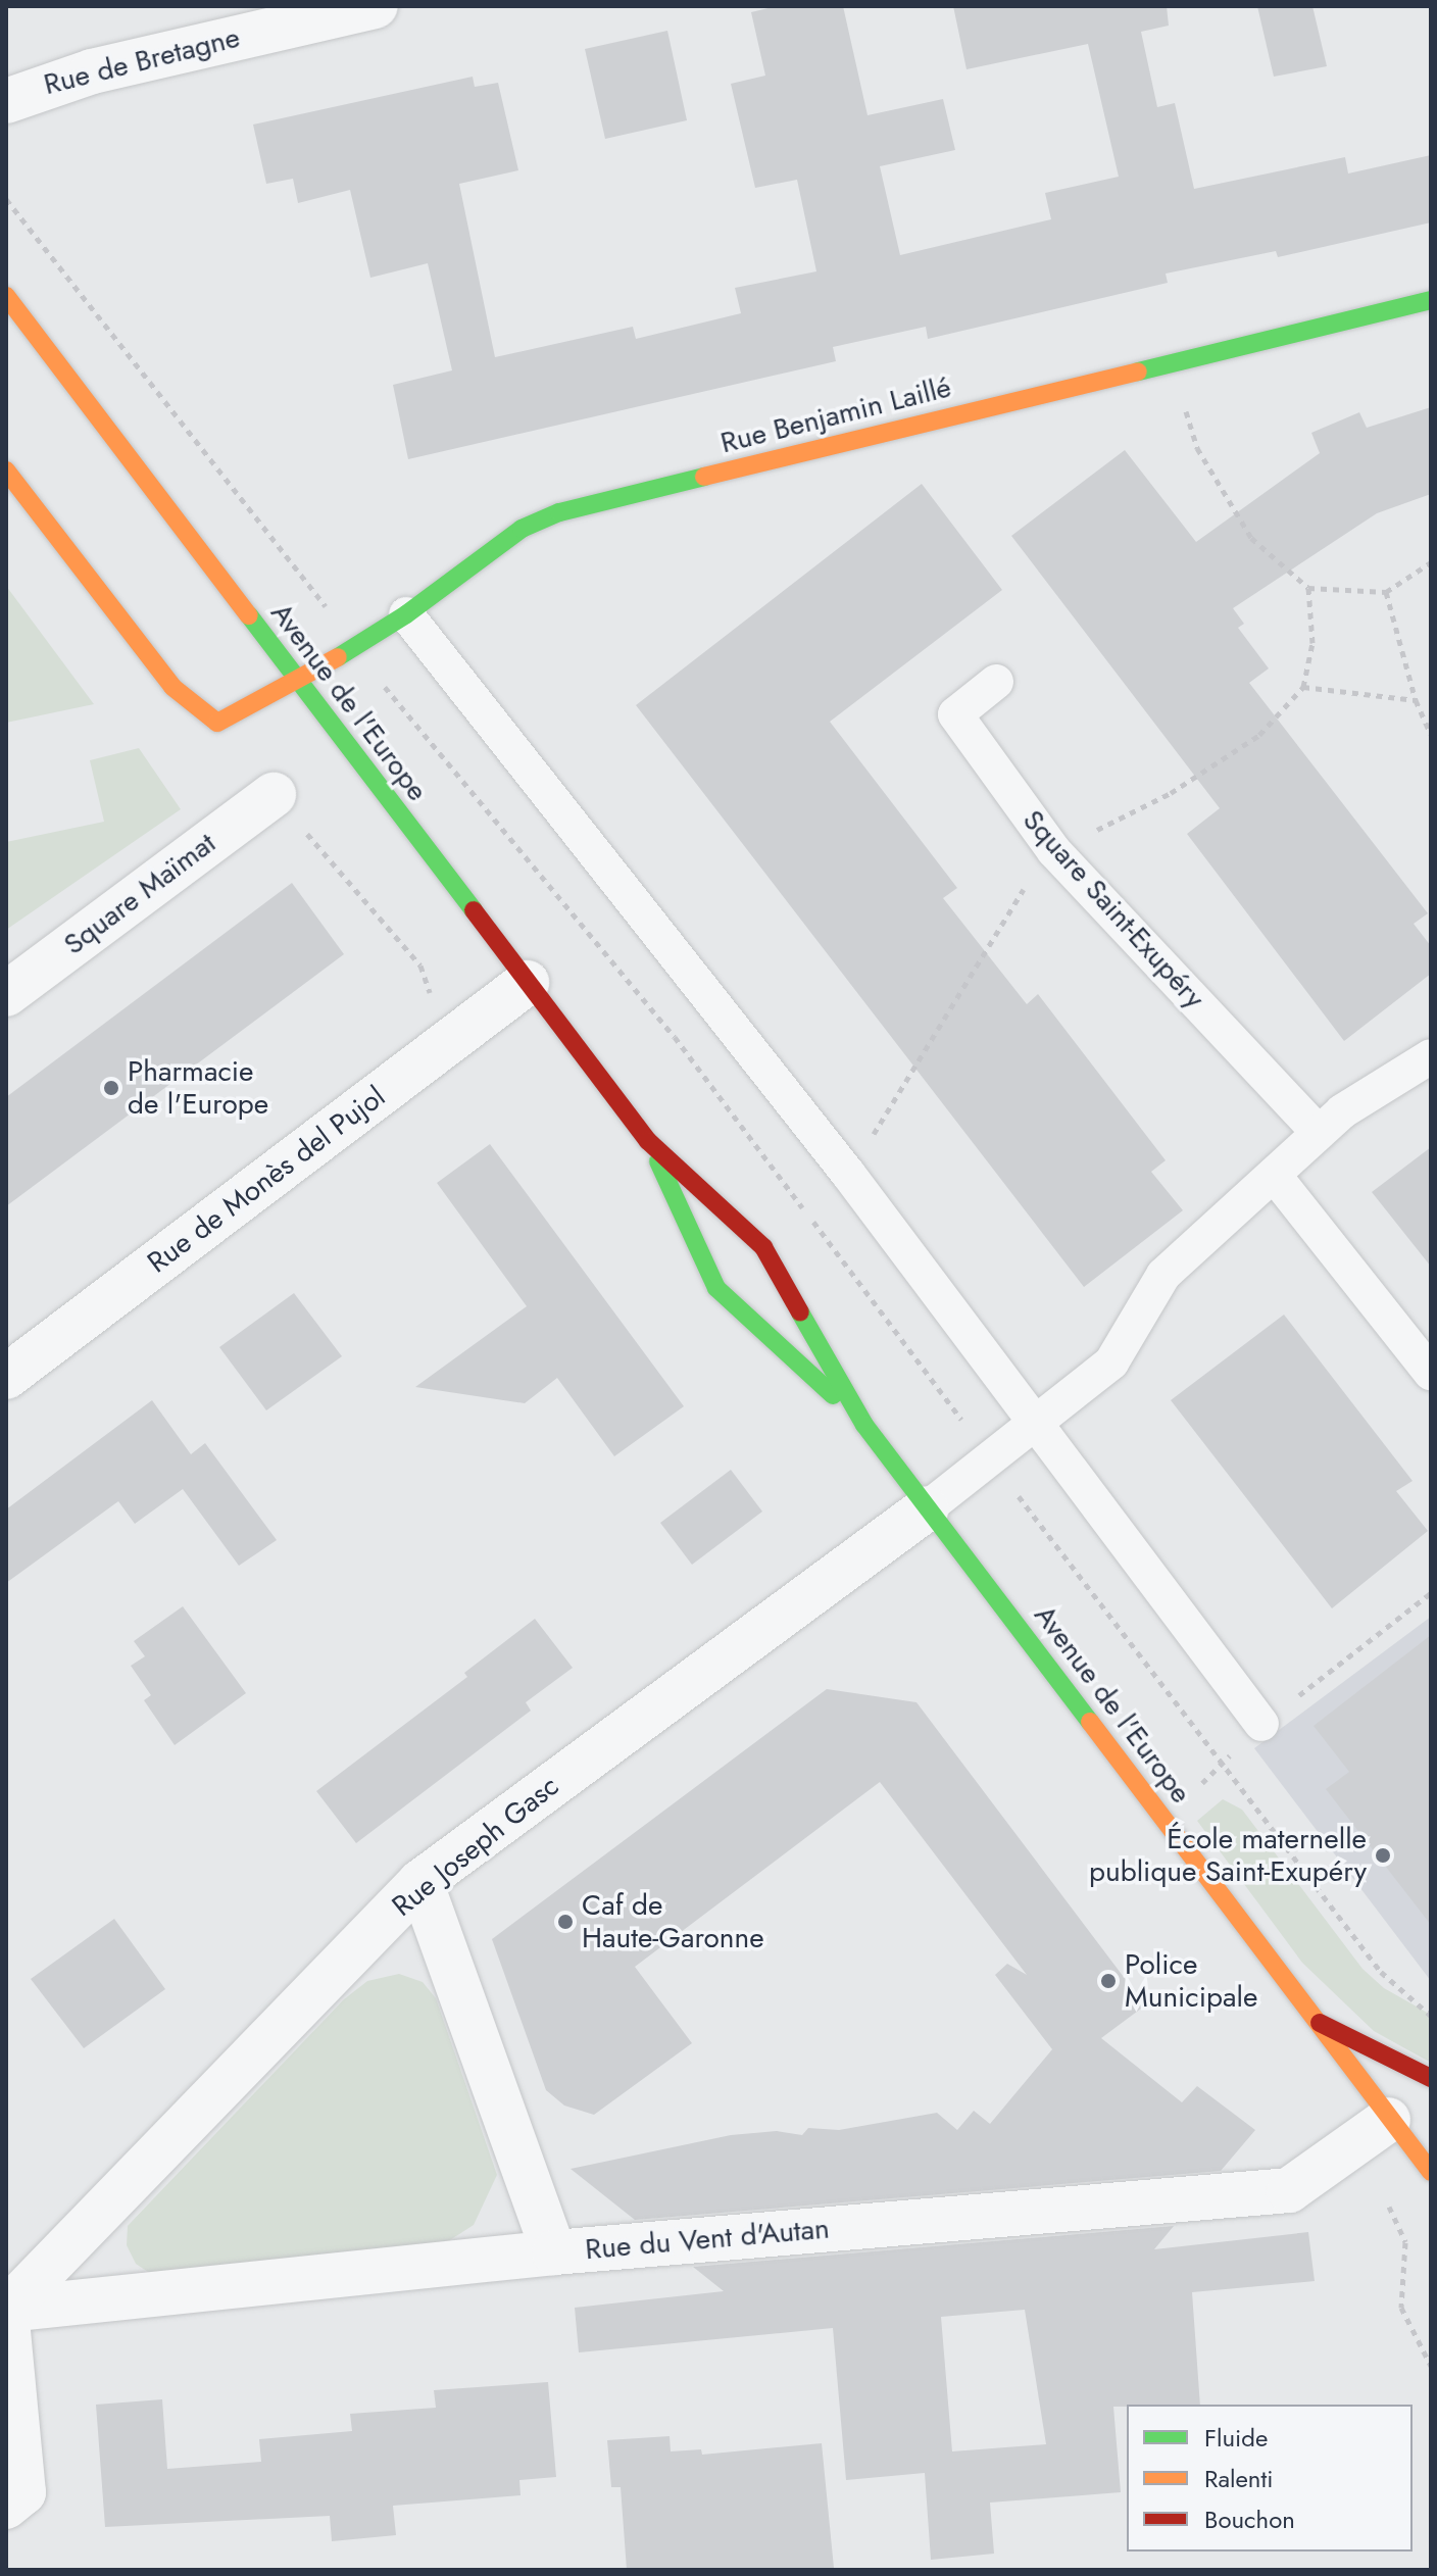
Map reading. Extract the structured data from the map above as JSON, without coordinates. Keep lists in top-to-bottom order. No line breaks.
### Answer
{"streets":{"street":["Rue de Bretagne","Rue Benjamin Laillé","Avenue de l'Europe","Square Maïmat","Rue de Monès del Pujol","Rue Joseph Gasc","Rue du Vent d'Autan"],"lane":["Square Saint-Exupéry"]},"crossings":[["Rue Benjamin Laillé","Avenue de l'Europe"],["Avenue de l'Europe","Rue de Monès del Pujol"],["Avenue de l'Europe","Rue Joseph Gasc"],["Avenue de l'Europe","Rue du Vent d'Autan"],["Rue Joseph Gasc","Rue du Vent d'Autan"]],"places":["Pharmacie de l'Europe","École maternelle publique Saint-Exupéry","Caf de Haute-Garonne","Police Municipale"],"legend":["Fluide","Ralenti","Bouchon"]}
